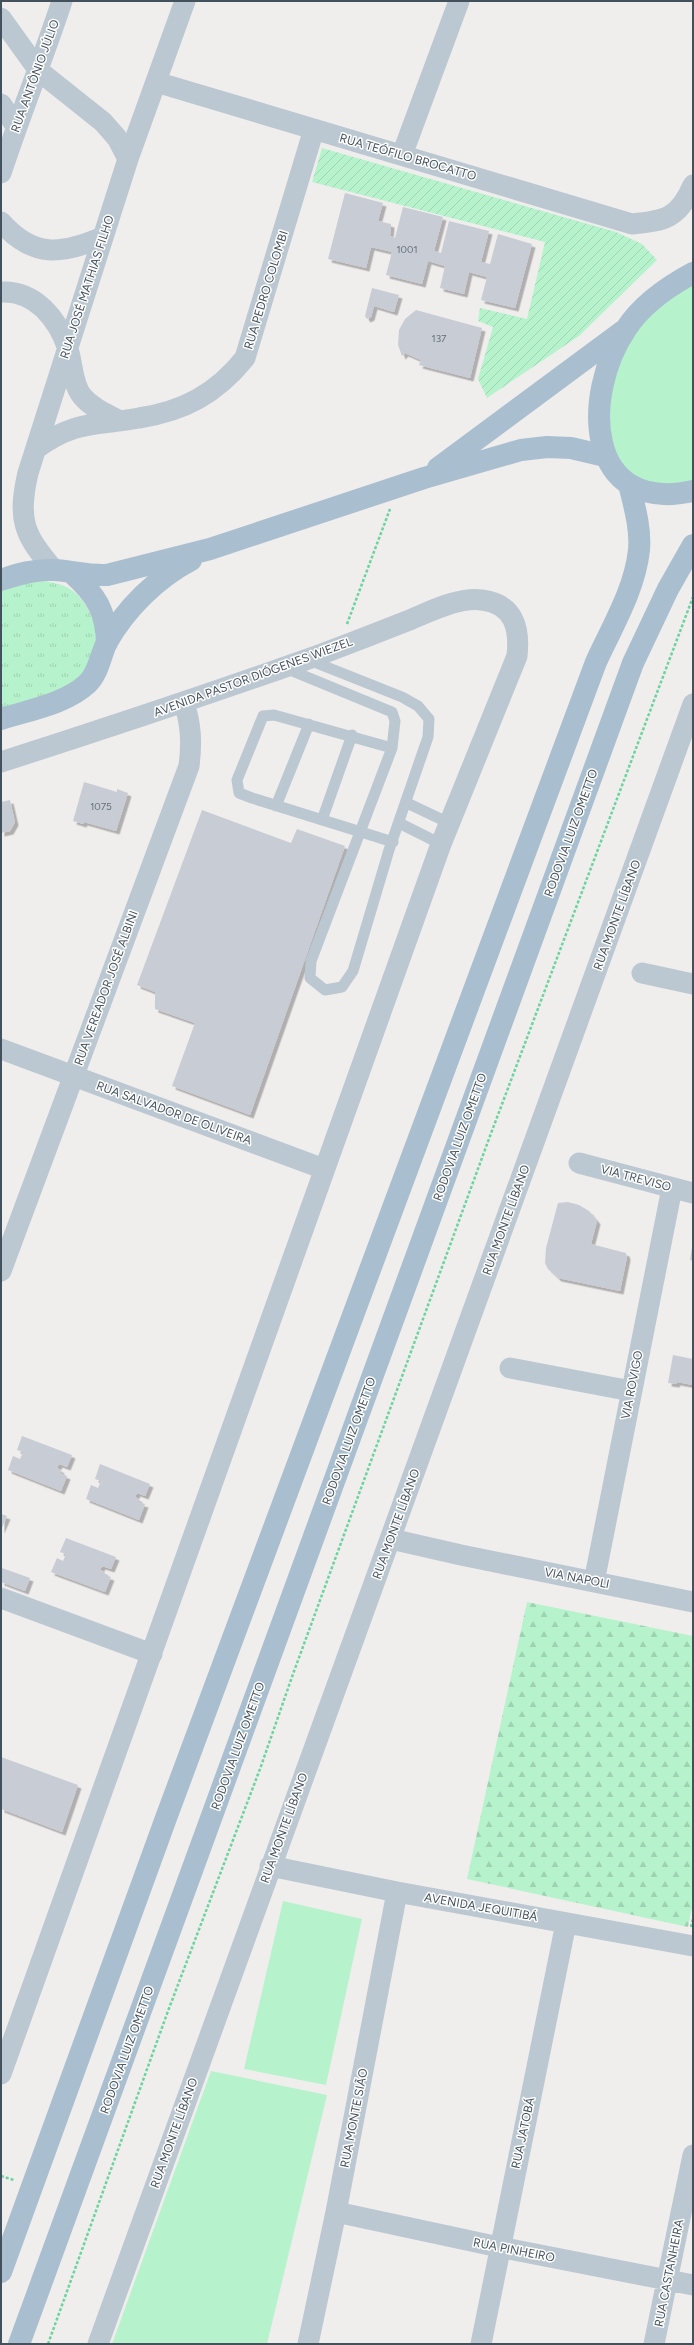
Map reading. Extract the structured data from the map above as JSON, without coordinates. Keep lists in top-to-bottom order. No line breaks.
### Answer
{"streets":{"main road":["RODOVIA LUIZ OMETTO"],"street":["RUA ANTÔNIO JÚLIO","RUA TEÓFILO BROCATTO","RUA JOSÉ MATHIAS FILHO","RUA PEDRO COLOMBI","AVENIDA PASTOR DIÓGENES WIEZEL","RUA MONTE LÍBANO","RUA VEREADOR JOSÉ ALBINI","RUA SALVADOR DE OLIVEIRA","VIA TREVISO","VIA ROVIGO","VIA NAPOLI","AVENIDA JEQUITIBÁ","RUA MONTE SIÃO","RUA JATOBÁ","RUA PINHEIRO","RUA CASTANHEIRA"]},"crossings":[["RUA TEÓFILO BROCATTO","RUA JOSÉ MATHIAS FILHO"],["RUA TEÓFILO BROCATTO","RUA PEDRO COLOMBI"],["RUA JOSÉ MATHIAS FILHO","RUA PEDRO COLOMBI"],["AVENIDA PASTOR DIÓGENES WIEZEL","RUA VEREADOR JOSÉ ALBINI"],["RUA MONTE LÍBANO","VIA NAPOLI"],["RUA MONTE LÍBANO","AVENIDA JEQUITIBÁ"],["RUA VEREADOR JOSÉ ALBINI","RUA SALVADOR DE OLIVEIRA"],["VIA TREVISO","VIA ROVIGO"],["VIA ROVIGO","VIA NAPOLI"],["AVENIDA JEQUITIBÁ","RUA MONTE SIÃO"],["AVENIDA JEQUITIBÁ","RUA JATOBÁ"],["RUA MONTE SIÃO","RUA PINHEIRO"],["RUA JATOBÁ","RUA PINHEIRO"],["RUA PINHEIRO","RUA CASTANHEIRA"]],"house_numbers":["1001","137","1075"]}
